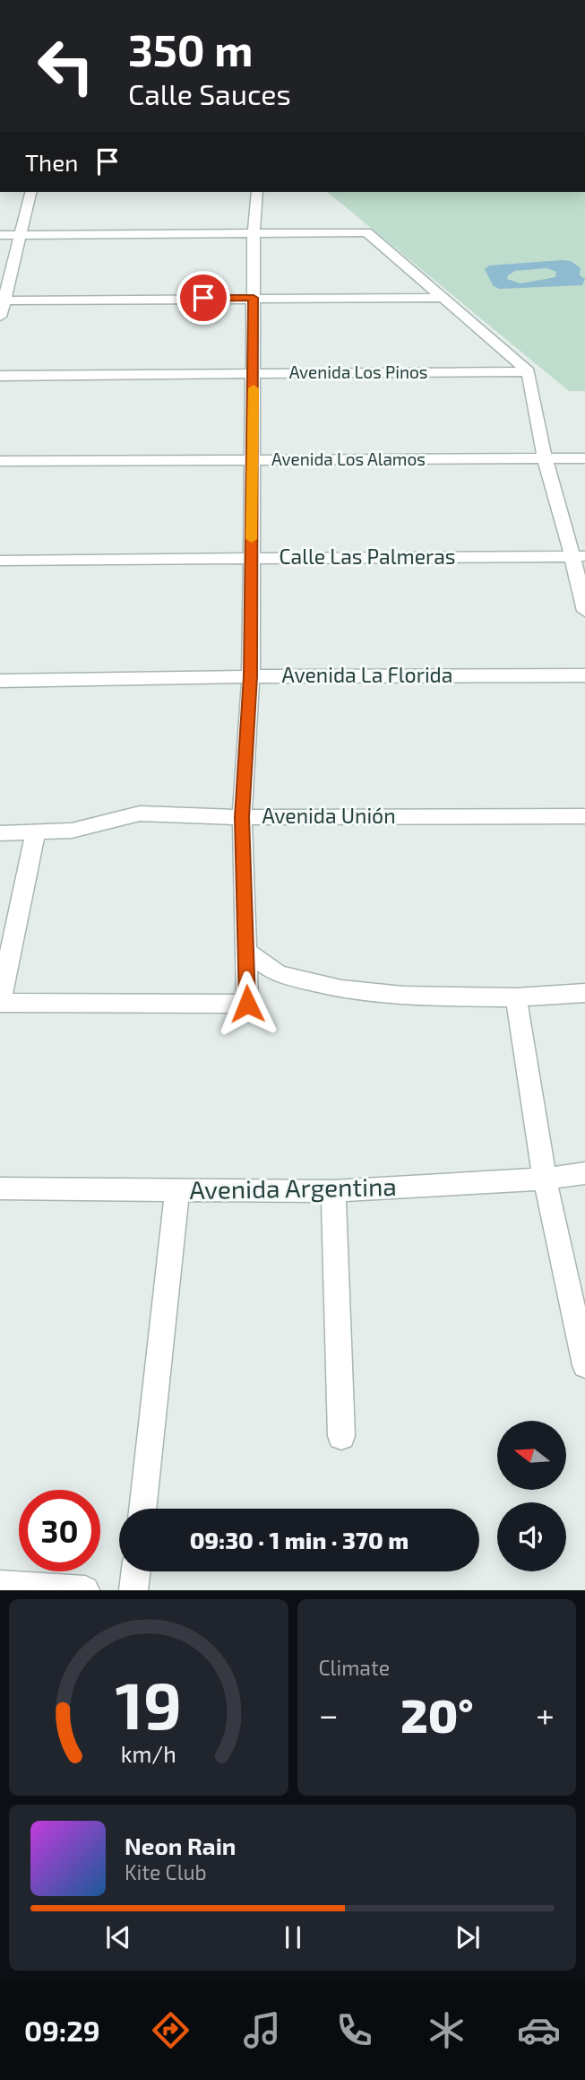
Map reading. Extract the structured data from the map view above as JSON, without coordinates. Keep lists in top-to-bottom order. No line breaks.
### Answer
{"streets":{"street":["Avenida Los Pinos","Avenida Los Alamos","Calle Las Palmeras","Avenida La Florida","Avenida Unión","Avenida Argentina"]},"north":"left","page":{"turn":["350 m","Calle Sauces"],"then":"Then","limit":"30","trip":"09:30 · 1 min · 370 m","tile":"Climate","heat":["−","20°","+"],"song":["Neon Rain","Kite Club"],"tabs":"09:29","gauge":["19","km/h"]}}
